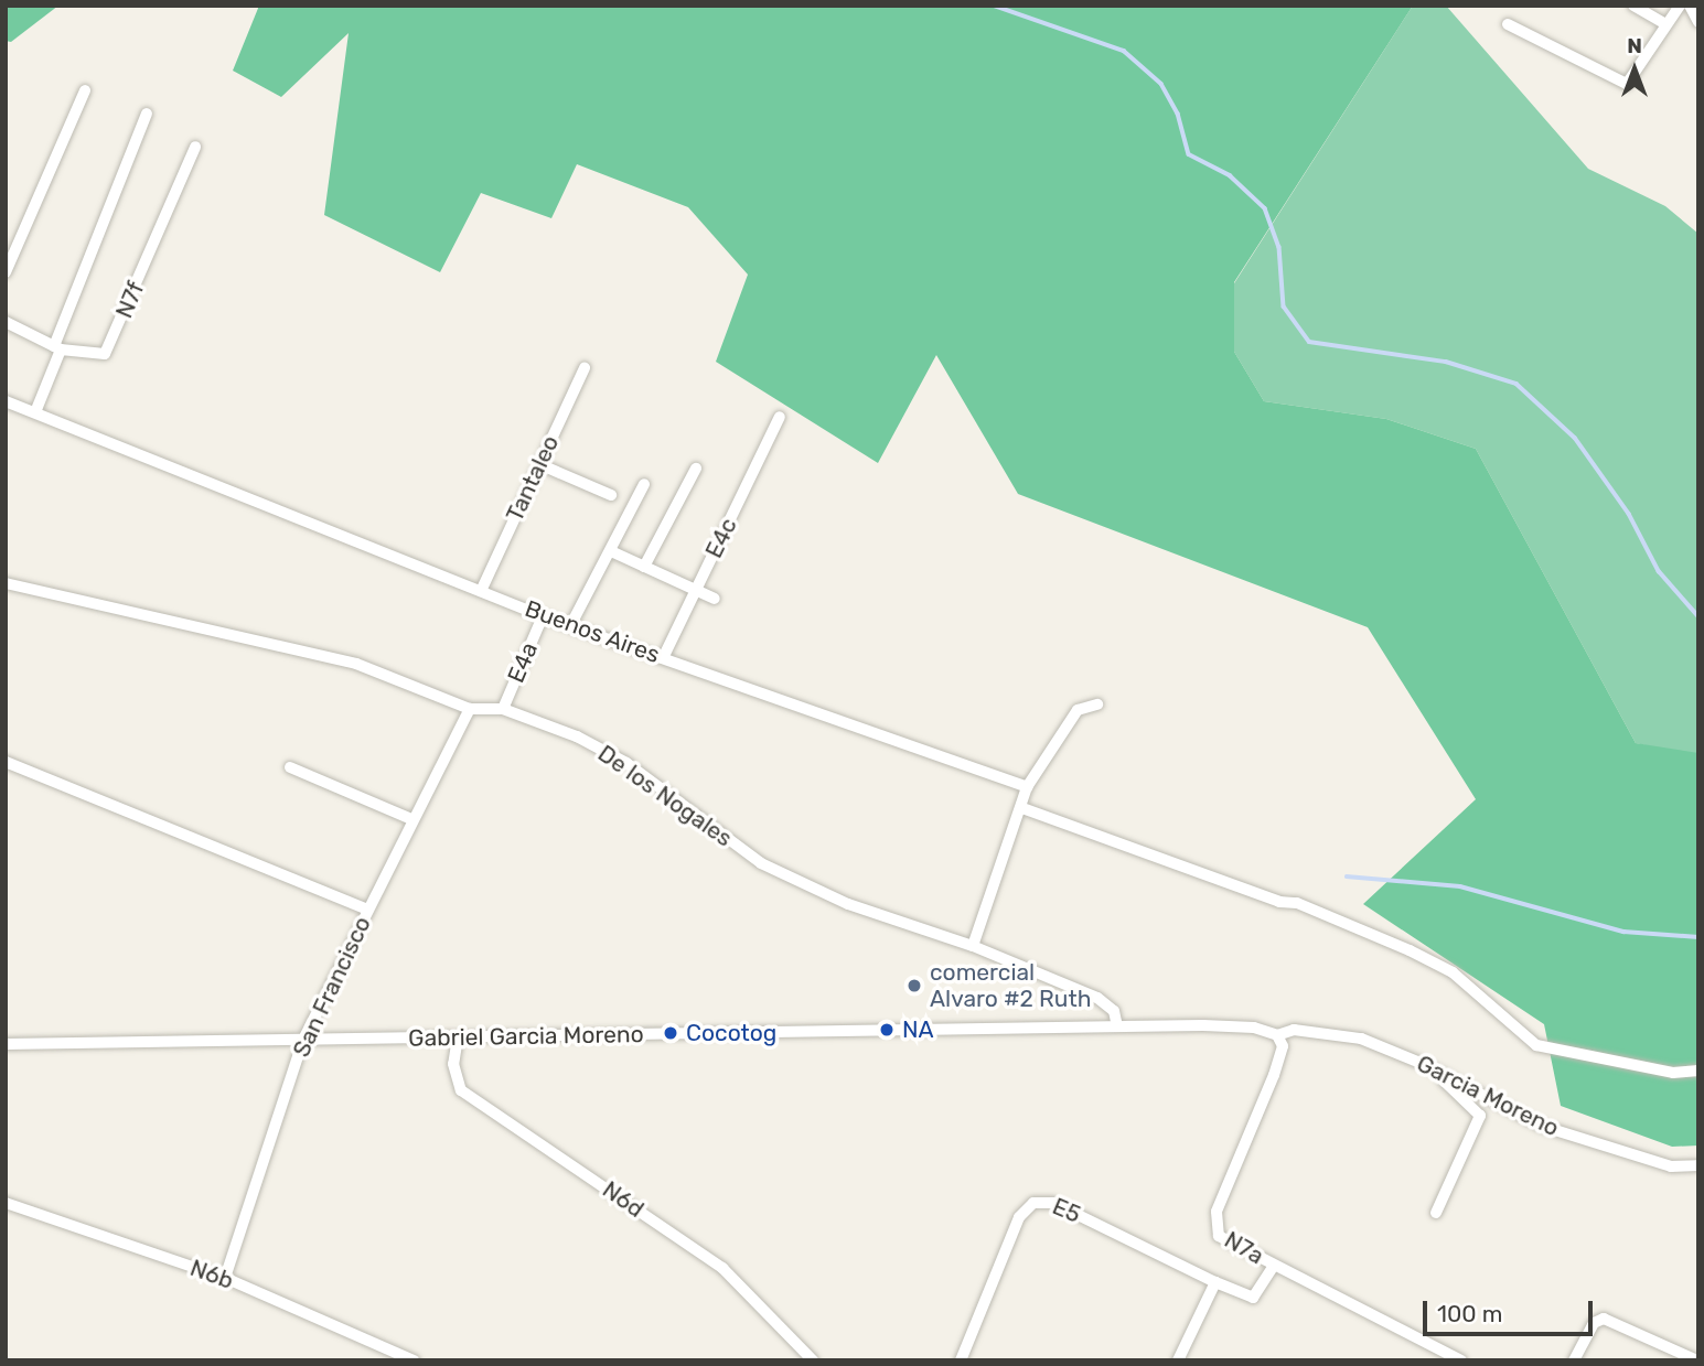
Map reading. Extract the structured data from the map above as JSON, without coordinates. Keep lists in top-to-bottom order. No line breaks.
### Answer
{"streets":{"street":["N7f","Tantaleo","E4c","Buenos Aires","E4a","De los Nogales","San Francisco","Gabriel Garcia Moreno","Garcia Moreno","N6d","E5","N7a","N6b"]},"crossings":[["Tantaleo","Buenos Aires"],["E4c","Buenos Aires"],["Buenos Aires","E4a"],["E4a","De los Nogales"],["De los Nogales","San Francisco"],["De los Nogales","Gabriel Garcia Moreno"],["San Francisco","Gabriel Garcia Moreno"],["San Francisco","N6b"],["Gabriel Garcia Moreno","Garcia Moreno"],["Gabriel Garcia Moreno","N6d"],["Gabriel Garcia Moreno","N7a"],["Garcia Moreno","N7a"],["E5","N7a"]],"places":["comercial Alvaro #2 Ruth","NA","Cocotog"],"scale_bar":"100 m","north":"top"}
